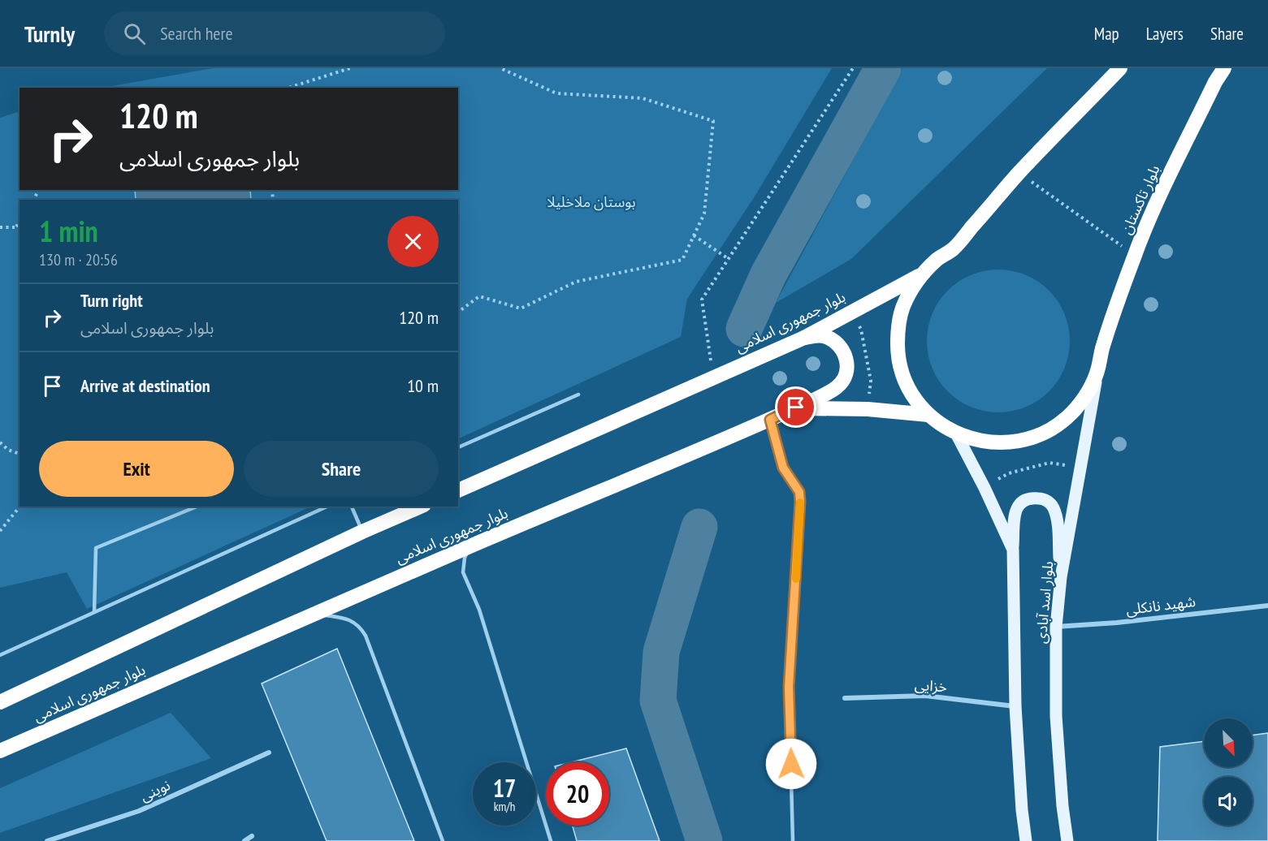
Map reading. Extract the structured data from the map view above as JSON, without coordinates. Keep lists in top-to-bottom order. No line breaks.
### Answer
{"streets":{"highway":["بلوار تاکستان","بلوار جمهوری اسلامی"],"main road":["بلوار اسد آبادی"],"street":["شهید نانکلی","خزایی","نوینی"]},"crossings":[["بلوار تاکستان","بلوار جمهوری اسلامی"],["بلوار تاکستان","بلوار اسد آبادی"],["بلوار اسد آبادی","شهید نانکلی"],["بلوار اسد آبادی","خزایی"]],"parks":["بوستان ملاخلیلا"],"north":"bottom right","page":{"header":"Turnly","search":"Search here","nav":["Map","Layers","Share"],"turn":["120 m","بلوار جمهوری اسلامی"],"heading":["1 min","130 m · 20:56"],"list":[{"name":"Turn right","note":"بلوار جمهوری اسلامی","value":"120 m"},{"name":"Arrive at destination","value":"10 m"}],"buttons":["Exit","Share"],"speed":"17 km/h","limit":"20"}}
